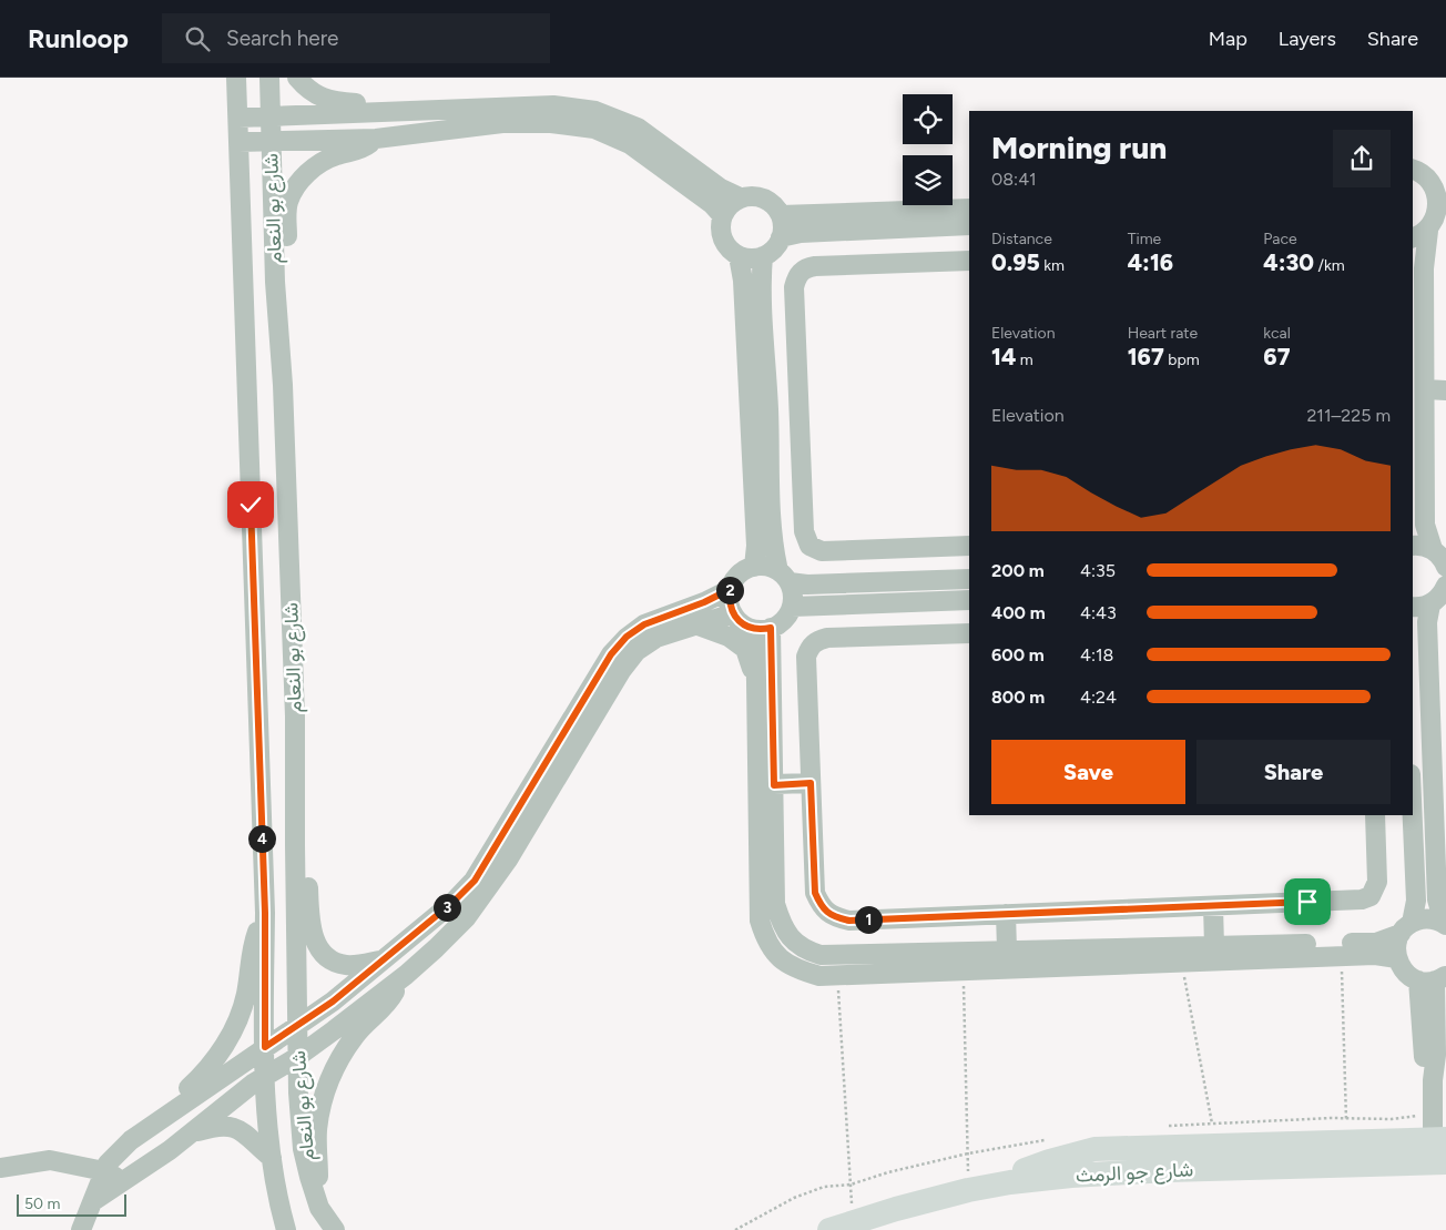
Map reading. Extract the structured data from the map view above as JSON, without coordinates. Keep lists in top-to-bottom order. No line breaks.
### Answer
{"streets":{"main road":["شارع جو الرمث"],"street":["شارع بو النعام"]},"scale_bar":"50 m","page":{"header":"Runloop","search":"Search here","nav":["Map","Layers","Share"],"heading":["Morning run","08:41"],"stats":[["Distance","0.95 km"],["Time","4:16"],["Pace","4:30 /km"],["Elevation","14 m"],["Heart rate","167 bpm"],["kcal","67"]],"chart":["Elevation","211–225 m"],"list":[{"name":"200 m","note":"4:35"},{"name":"400 m","note":"4:43"},{"name":"600 m","note":"4:18"},{"name":"800 m","note":"4:24"}],"pins":["2","4","3","1"],"buttons":["Save","Share"],"scale":"50 m"}}
